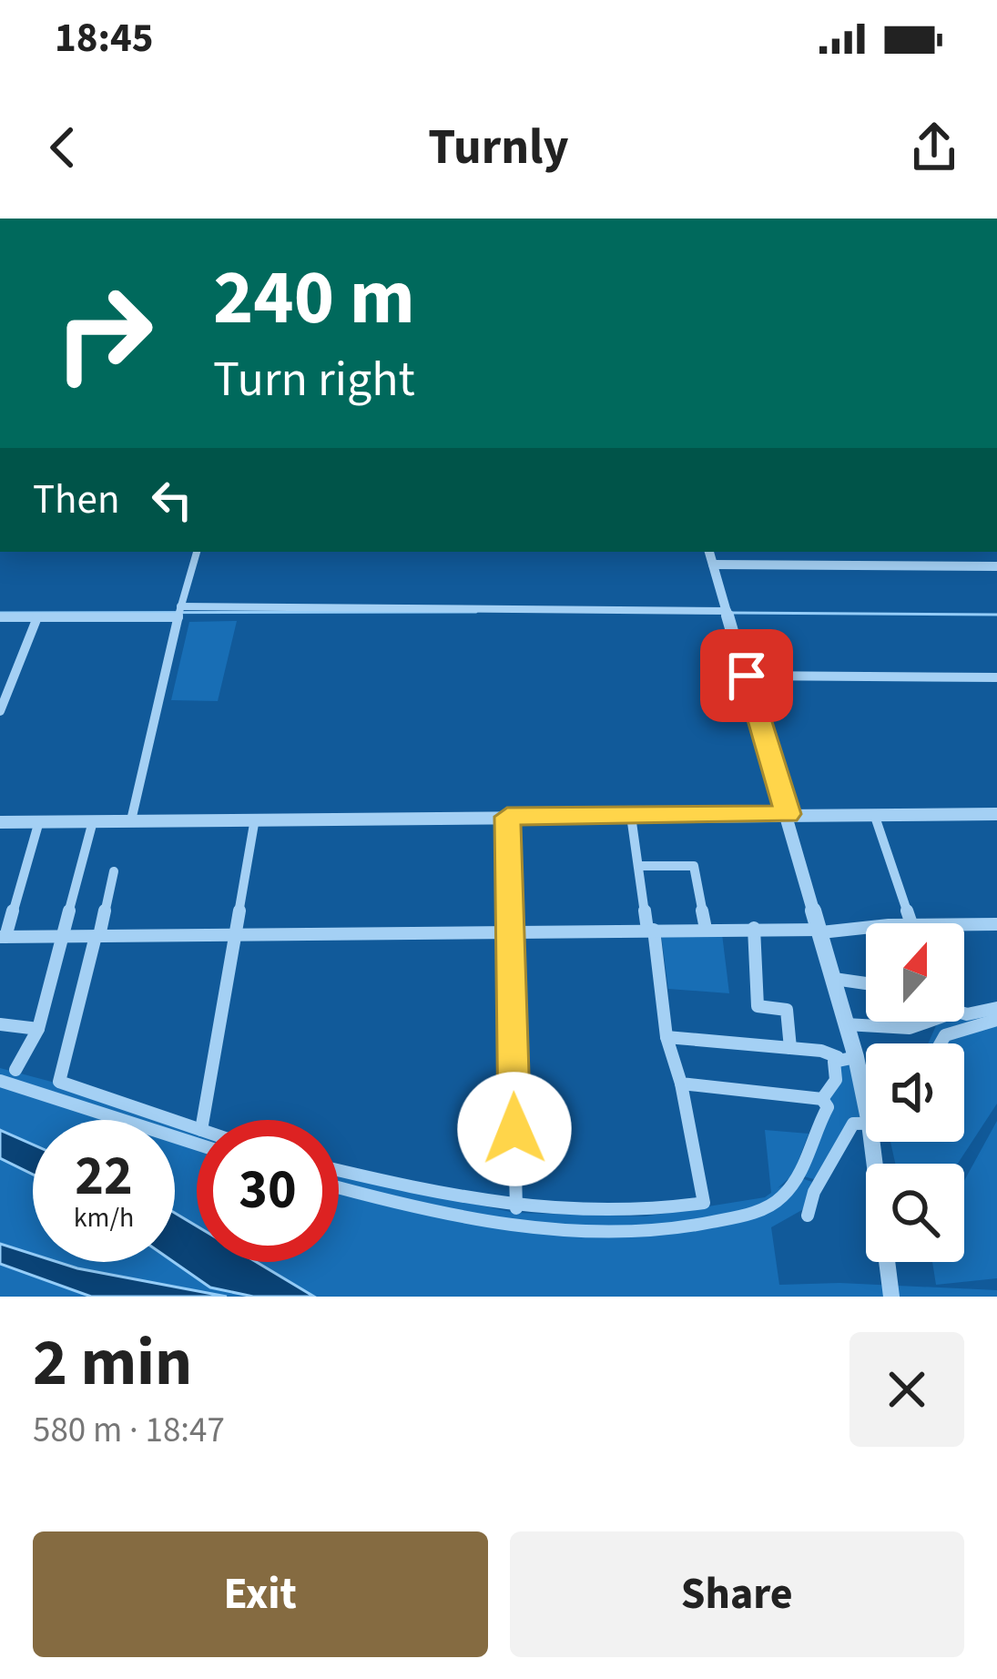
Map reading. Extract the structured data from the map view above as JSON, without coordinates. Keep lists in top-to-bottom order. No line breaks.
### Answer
{"north":"top","page":{"status":"18:45","header":"Turnly","turn":["240 m","Turn right"],"then":"Then","speed":"22 km/h","limit":"30","heading":["2 min","580 m · 18:47"],"buttons":["Exit","Share"]}}
